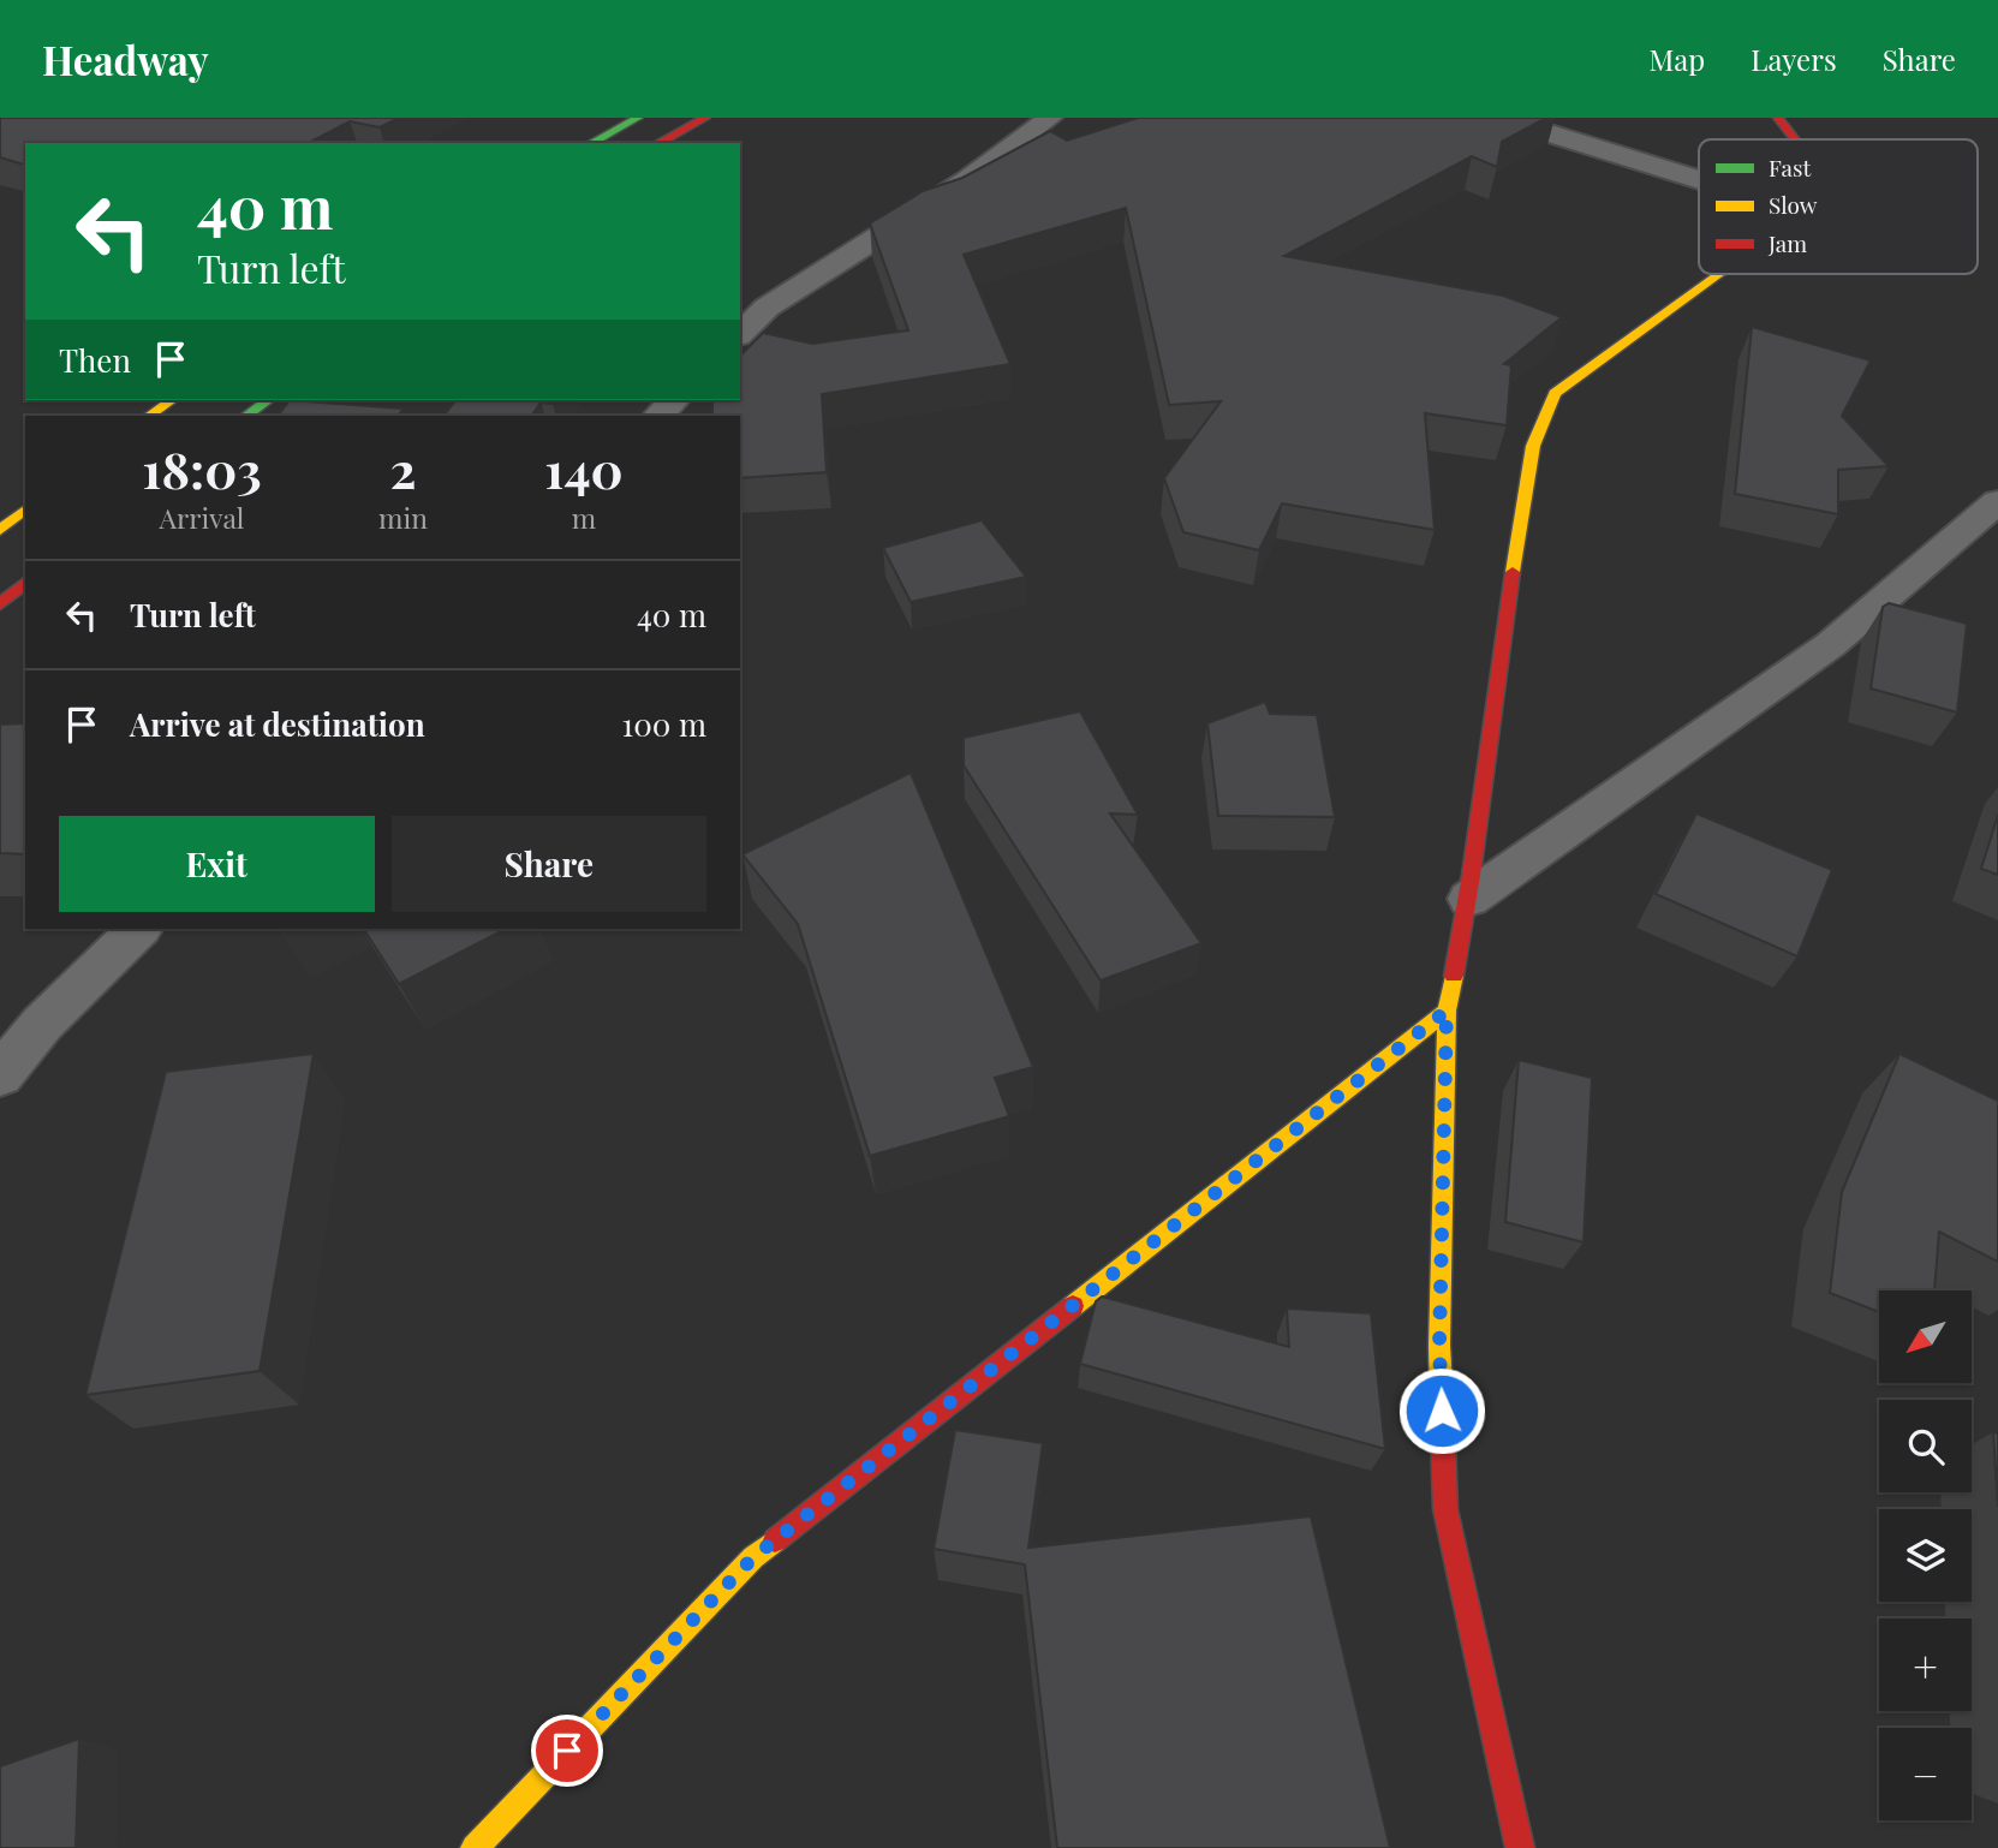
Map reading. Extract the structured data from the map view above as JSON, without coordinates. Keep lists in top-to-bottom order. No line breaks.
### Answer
{"legend":["Fast","Slow","Jam"],"north":"bottom left","page":{"header":"Headway","nav":["Map","Layers","Share"],"turn":["40 m","Turn left"],"then":"Then","eta":["18:03","Arrival","2","min","140","m"],"list":[{"name":"Turn left","value":"40 m"},{"name":"Arrive at destination","value":"100 m"}],"buttons":["Exit","Share"],"map_buttons":["+","−"]}}
